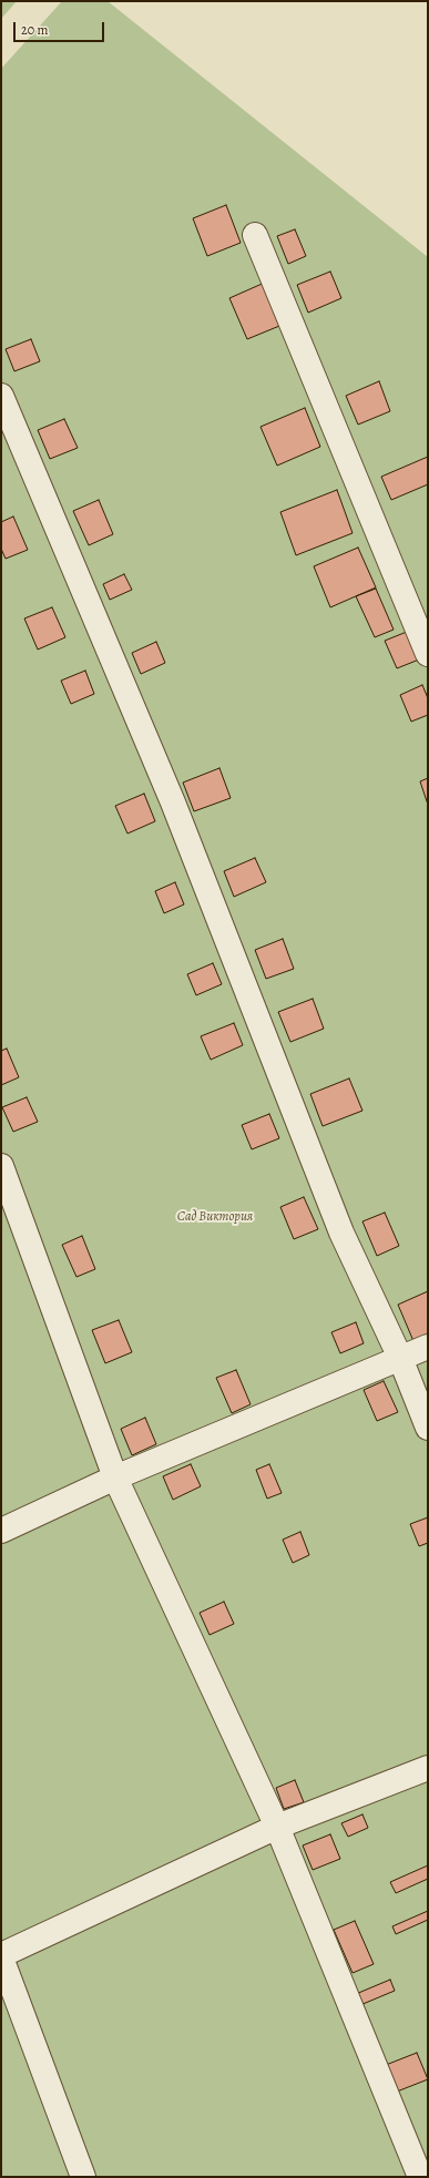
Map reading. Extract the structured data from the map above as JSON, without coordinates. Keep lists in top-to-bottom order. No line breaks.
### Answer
{"parks":["Сад Виктория"],"scale_bar":"20 m"}
